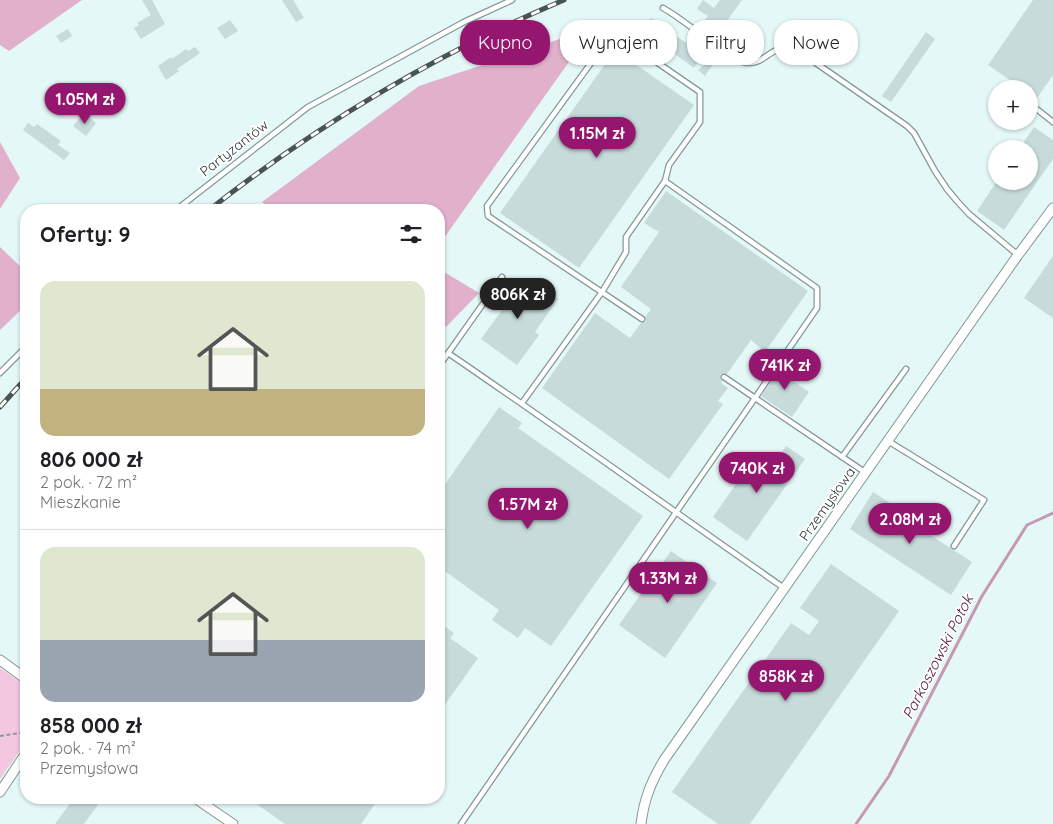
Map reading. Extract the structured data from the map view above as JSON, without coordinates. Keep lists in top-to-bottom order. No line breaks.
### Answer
{"streets":{"street":["Przemysłowa"],"lane":["Partyzantów"]},"water":["Parkoszowski Potok"],"page":{"chip":["Kupno","Wynajem","Filtry","Nowe"],"map_buttons":["+","−"],"price":["1.05M zł","1.15M zł","806K zł","741K zł","740K zł","1.57M zł","2.08M zł","1.33M zł","858K zł"],"heading":"Oferty: 9","list":[{"name":"806 000 zł","note":"2 pok. · 72 m² · Mieszkanie"},{"name":"858 000 zł","note":"2 pok. · 74 m² · Przemysłowa"}]}}
